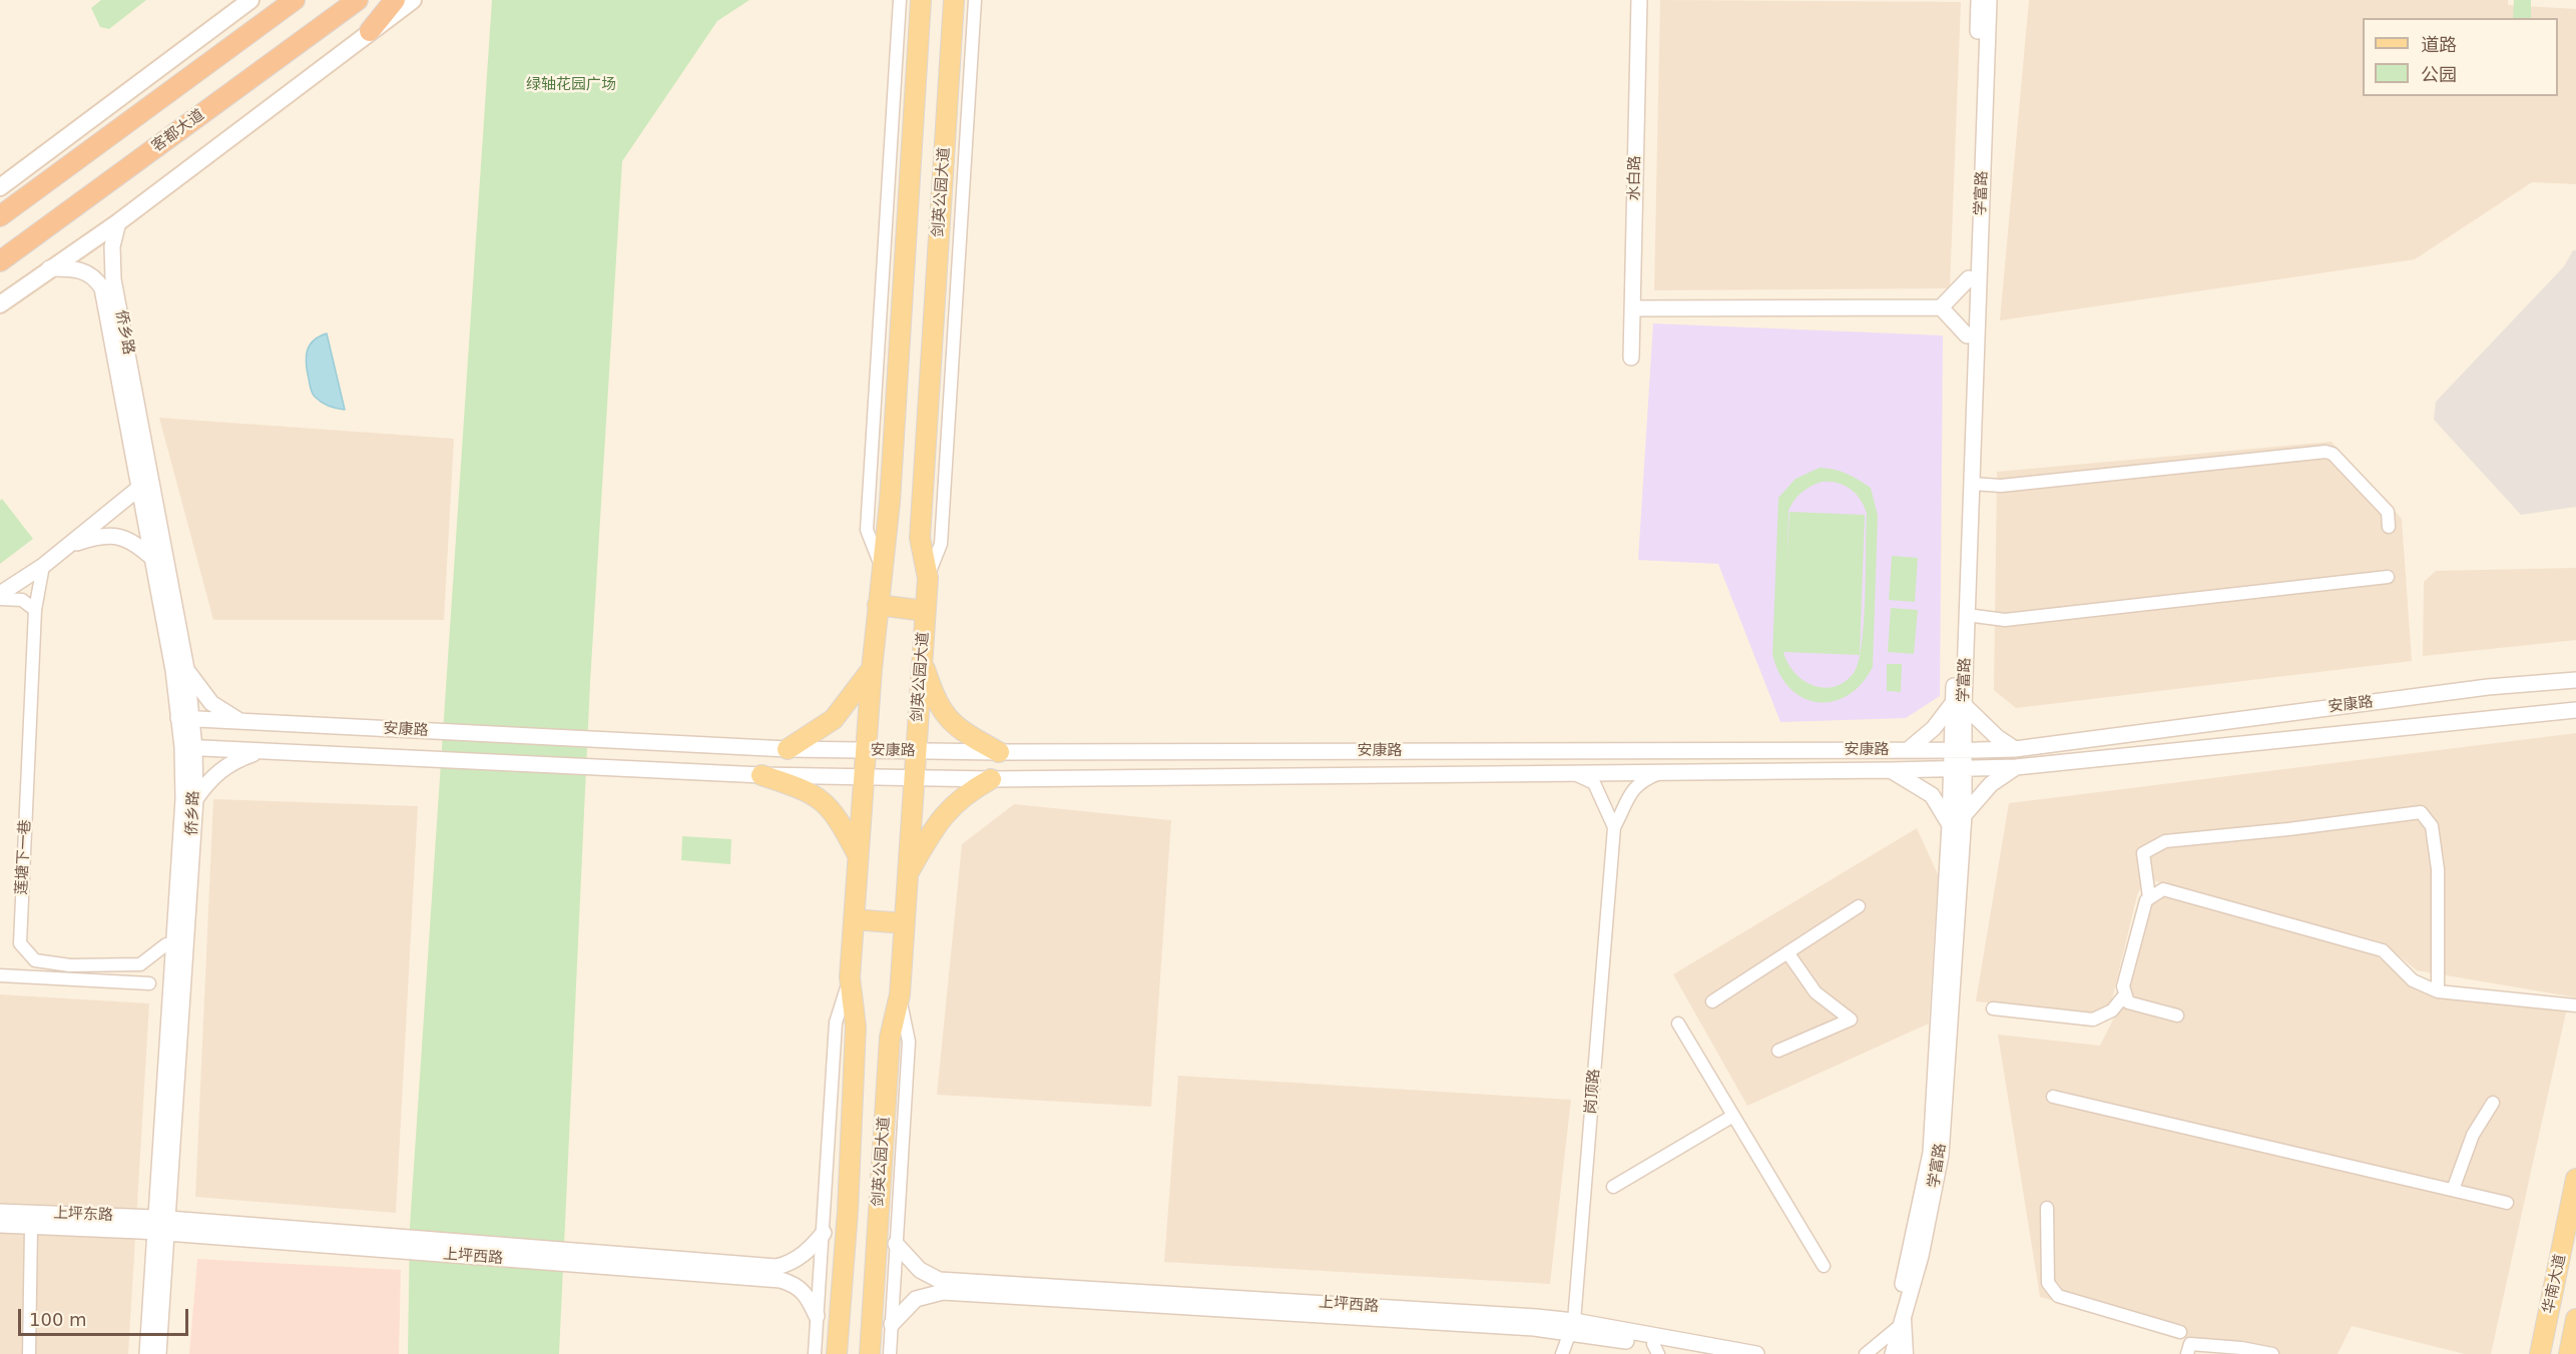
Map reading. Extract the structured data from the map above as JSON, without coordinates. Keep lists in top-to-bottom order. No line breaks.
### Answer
{"streets":{"highway":["客都大道"],"main road":["剑英公园大道","华南大道"],"street":["水白路","学富路","侨乡路","安康路","莲塘下一巷","岗顶路","上坪东路","上坪西路"]},"crossings":[["剑英公园大道","安康路"],["学富路","安康路"],["侨乡路","安康路"],["侨乡路","上坪东路"],["侨乡路","上坪西路"],["岗顶路","上坪西路"],["上坪东路","上坪西路"]],"parks":["绿轴花园广场"],"legend":["道路","公园"],"scale_bar":"100 m"}
